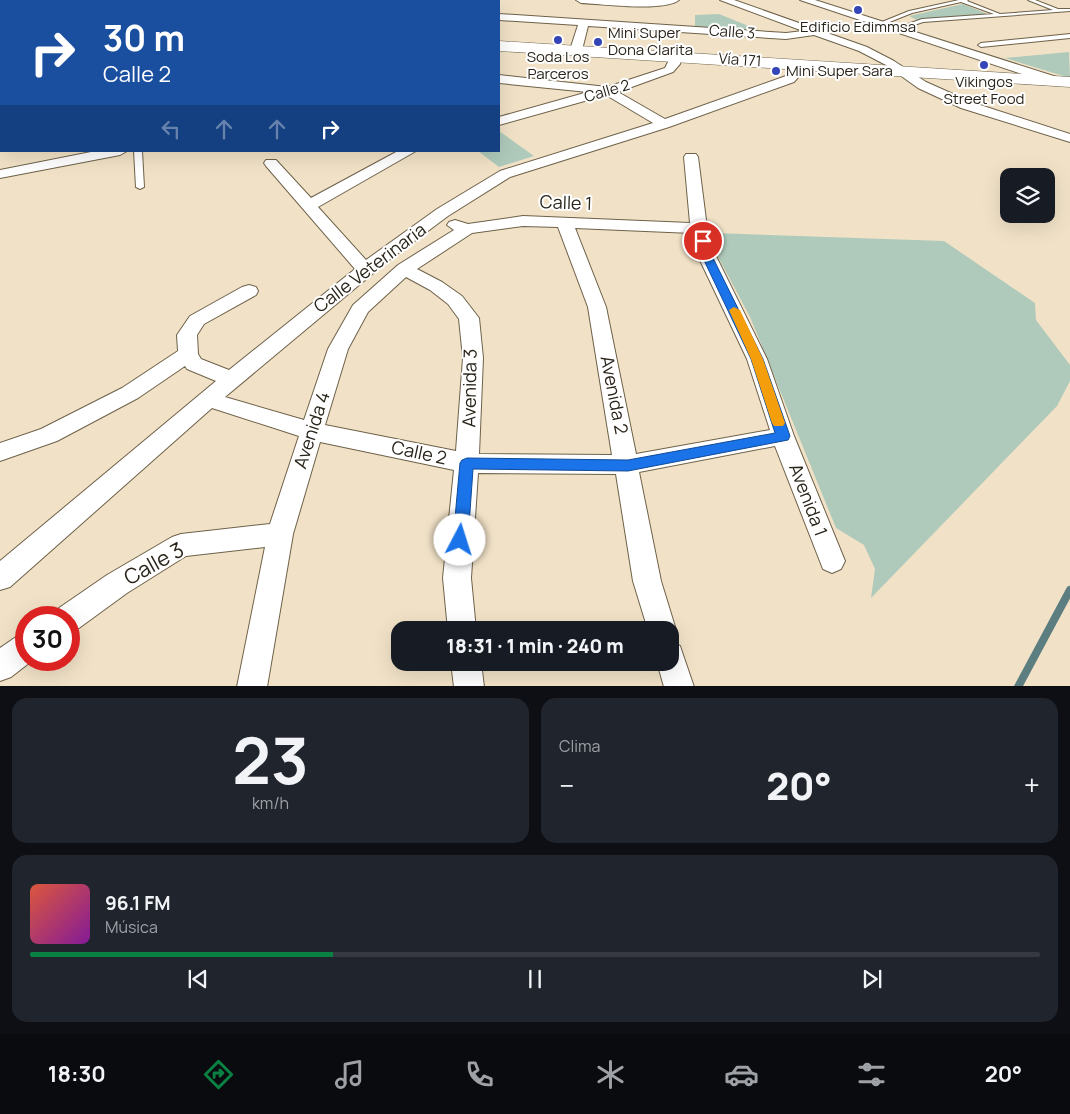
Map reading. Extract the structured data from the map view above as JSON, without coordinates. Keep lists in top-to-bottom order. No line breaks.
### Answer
{"streets":{"main road":["Vía 171"],"street":["Calle 3","Calle 2","Calle 1","Calle Veterinaria","Avenida 3","Avenida 2","Avenida 4","Avenida 1"]},"crossings":[["Calle 3","Avenida 4"],["Vía 171","Calle 2"],["Vía 171","Calle Veterinaria"],["Calle 2","Calle Veterinaria"],["Calle 2","Avenida 3"],["Calle 2","Avenida 2"],["Calle 2","Avenida 4"],["Calle 2","Avenida 1"],["Calle 1","Calle Veterinaria"],["Calle 1","Avenida 2"],["Calle 1","Avenida 4"],["Calle 1","Avenida 1"],["Avenida 3","Avenida 4"]],"places":["Edificio Edimmsa","Soda Los Parceros","Mini Super Dona Clarita","Vikingos Street Food","Mini Super Sara"],"page":{"turn":["30 m","Calle 2"],"limit":"30","trip":"18:31 · 1 min · 240 m","tile":[["23","km/h"],"Clima"],"heat":["−","20°","+"],"song":["96.1 FM","Música"],"tabs":["18:30","20°"]}}
